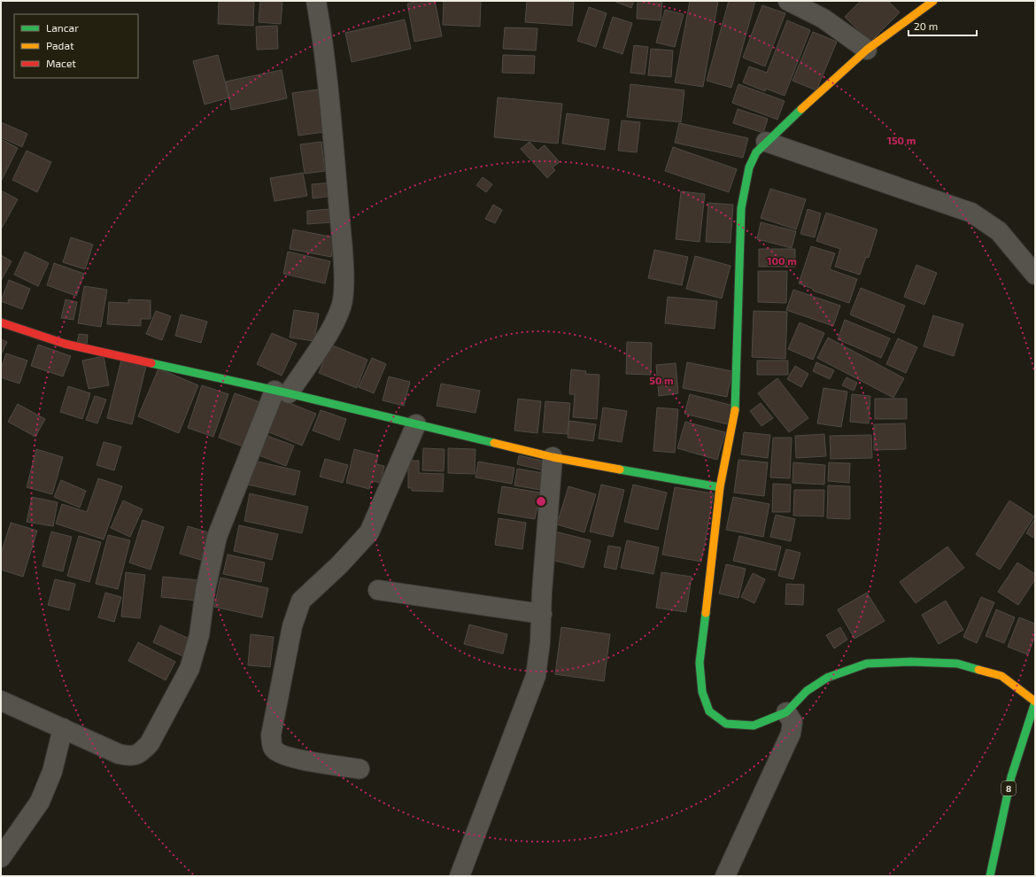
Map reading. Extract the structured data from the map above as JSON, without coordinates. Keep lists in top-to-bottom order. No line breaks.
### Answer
{"streets":{"main road":["8"]},"legend":["Lancar","Padat","Macet"],"scale_bar":"20 m","rings":["150 m","100 m","50 m"]}
